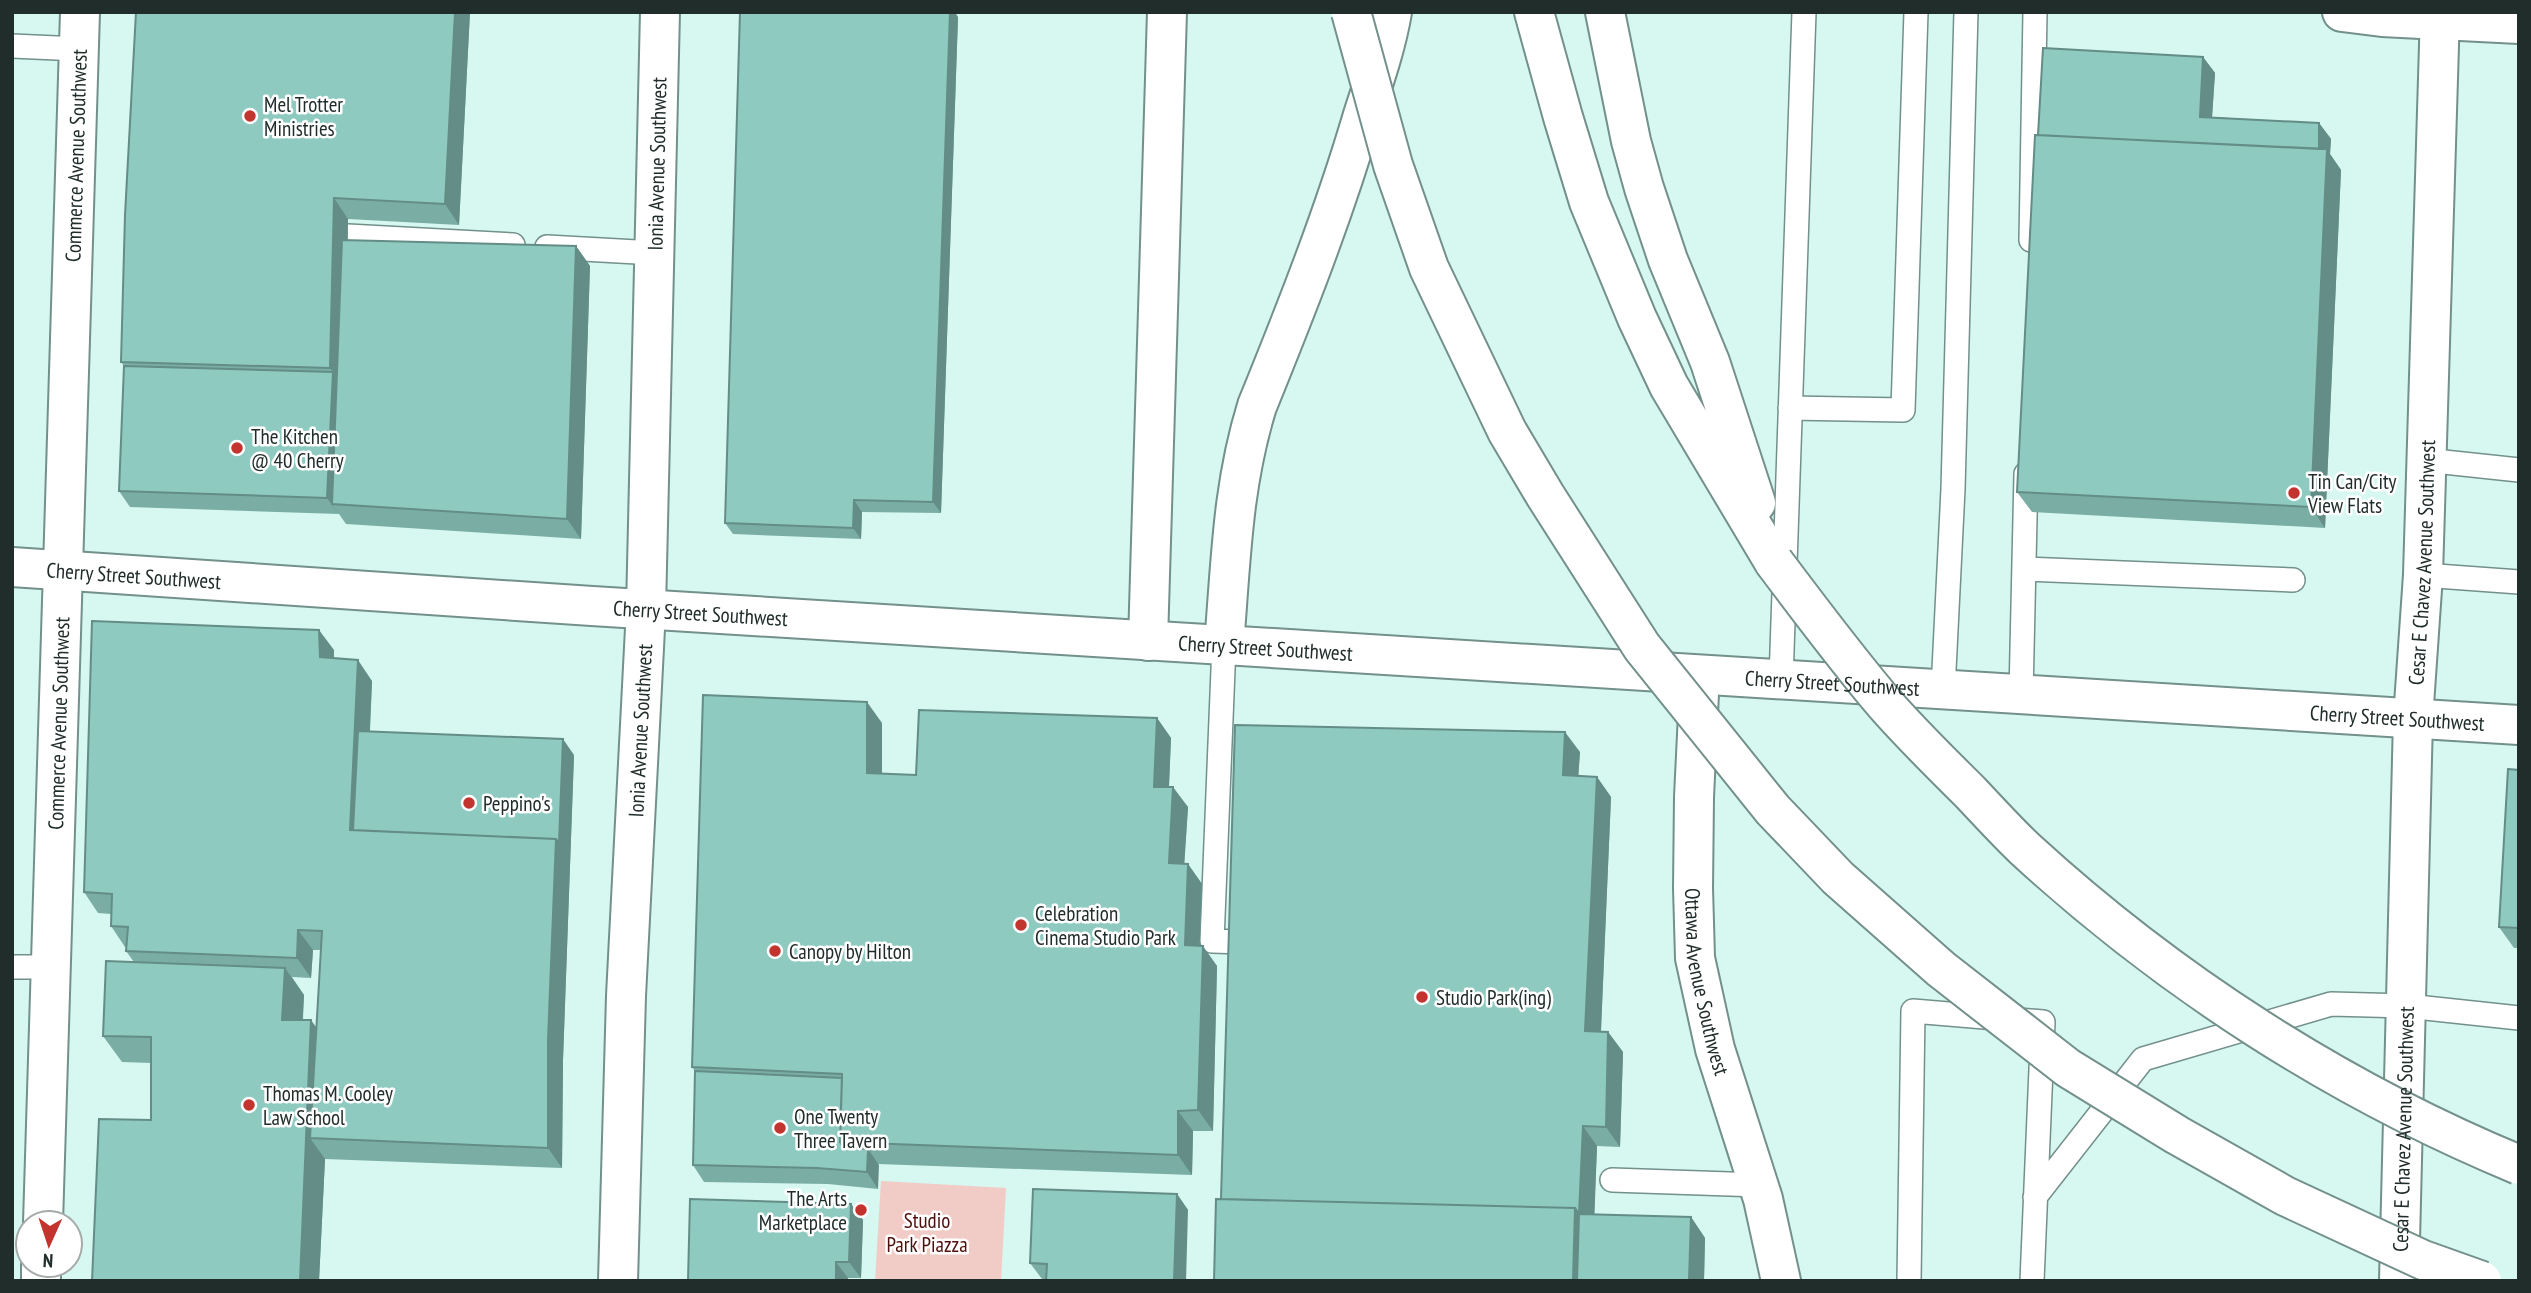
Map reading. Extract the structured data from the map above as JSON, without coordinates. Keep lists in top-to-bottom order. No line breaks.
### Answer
{"streets":{"main road":["Commerce Avenue Southwest","Ionia Avenue Southwest","Cesar E Chavez Avenue Southwest","Cherry Street Southwest","Ottawa Avenue Southwest"]},"crossings":[["Commerce Avenue Southwest","Cherry Street Southwest"],["Ionia Avenue Southwest","Cherry Street Southwest"],["Cesar E Chavez Avenue Southwest","Cherry Street Southwest"],["Cherry Street Southwest","Ottawa Avenue Southwest"]],"parks":["Studio Park Piazza"],"places":["Mel Trotter Ministries","The Kitchen @ 40 Cherry","Tin Can/City View Flats","Peppino's","Celebration Cinema Studio Park","Canopy by Hilton","Studio Park(ing)","Thomas M. Cooley Law School","One Twenty Three Tavern","The Arts Marketplace"],"north":"bottom"}
